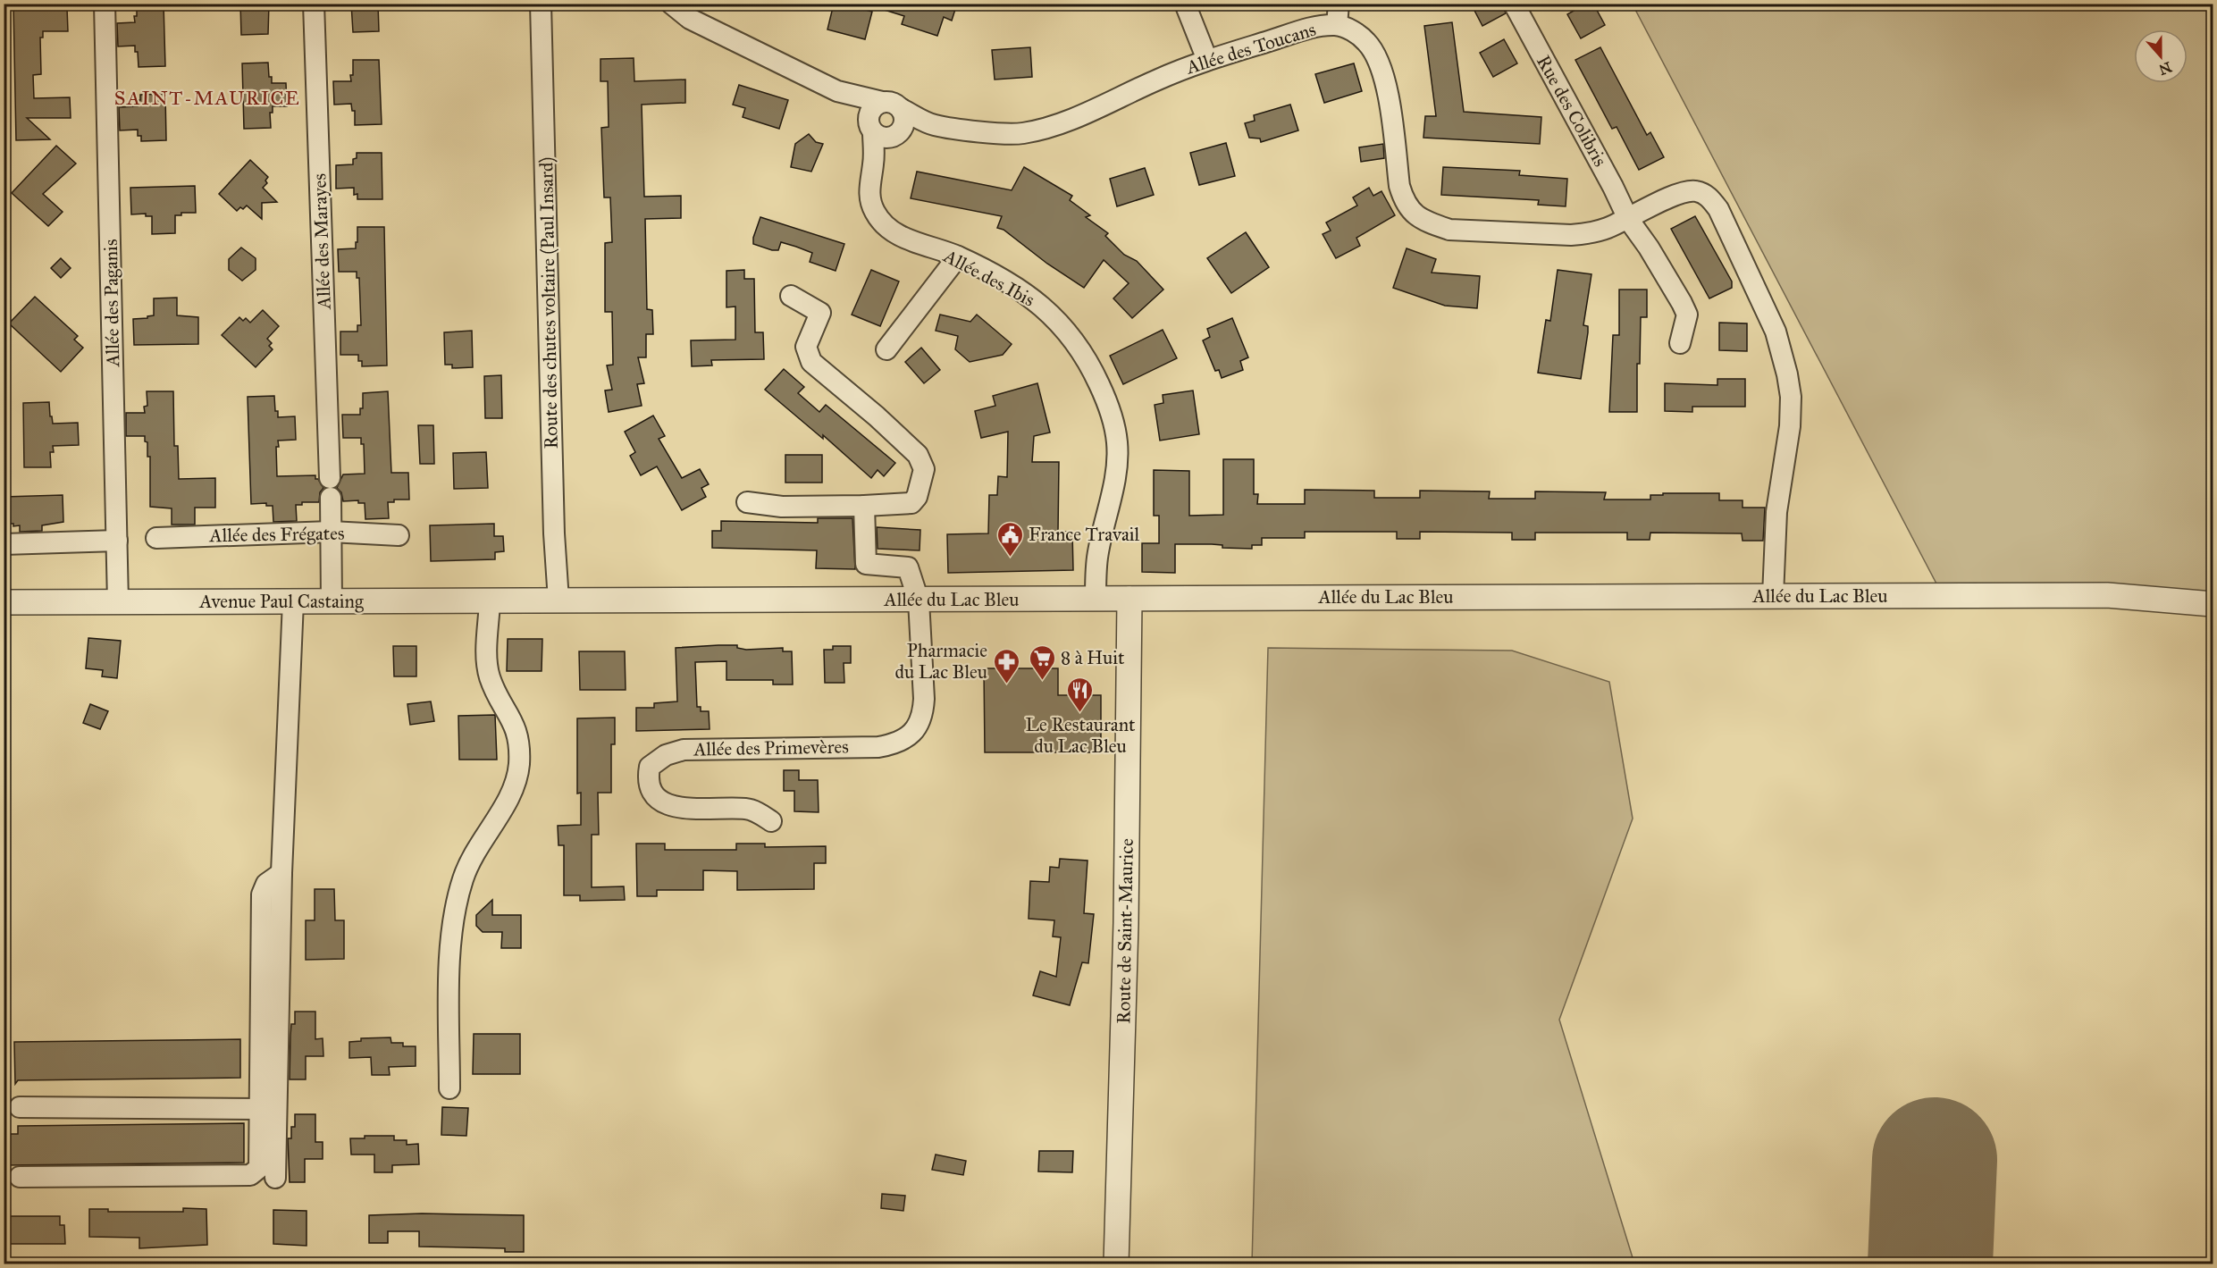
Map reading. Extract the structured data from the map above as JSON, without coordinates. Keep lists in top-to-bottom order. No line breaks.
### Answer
{"streets":{"street":["Allée des Toucans","Rue des Colibris","Allée des Marayes","Allée des Ibis","Allée des Paganis","Route des chutes voltaire (Paul Insard)","Allée des Frégates","Allée du Lac Bleu","Avenue Paul Castaing","Allée des Primevères","Route de Saint-Maurice"]},"crossings":[["Allée des Toucans","Rue des Colibris"],["Allée des Toucans","Allée des Ibis"],["Allée des Toucans","Allée du Lac Bleu"],["Allée des Marayes","Allée des Frégates"],["Allée des Marayes","Avenue Paul Castaing"],["Allée des Ibis","Allée du Lac Bleu"],["Allée des Paganis","Avenue Paul Castaing"],["Route des chutes voltaire (Paul Insard)","Allée du Lac Bleu"],["Route des chutes voltaire (Paul Insard)","Avenue Paul Castaing"],["Allée du Lac Bleu","Avenue Paul Castaing"],["Allée du Lac Bleu","Allée des Primevères"],["Allée du Lac Bleu","Route de Saint-Maurice"]],"districts":["SAINT-MAURICE"],"places":{"public building":["France Travail"],"supermarket":["8 à Huit"],"pharmacy":["Pharmacie du Lac Bleu"],"restaurant":["Le Restaurant du Lac Bleu"]},"north":"bottom"}
